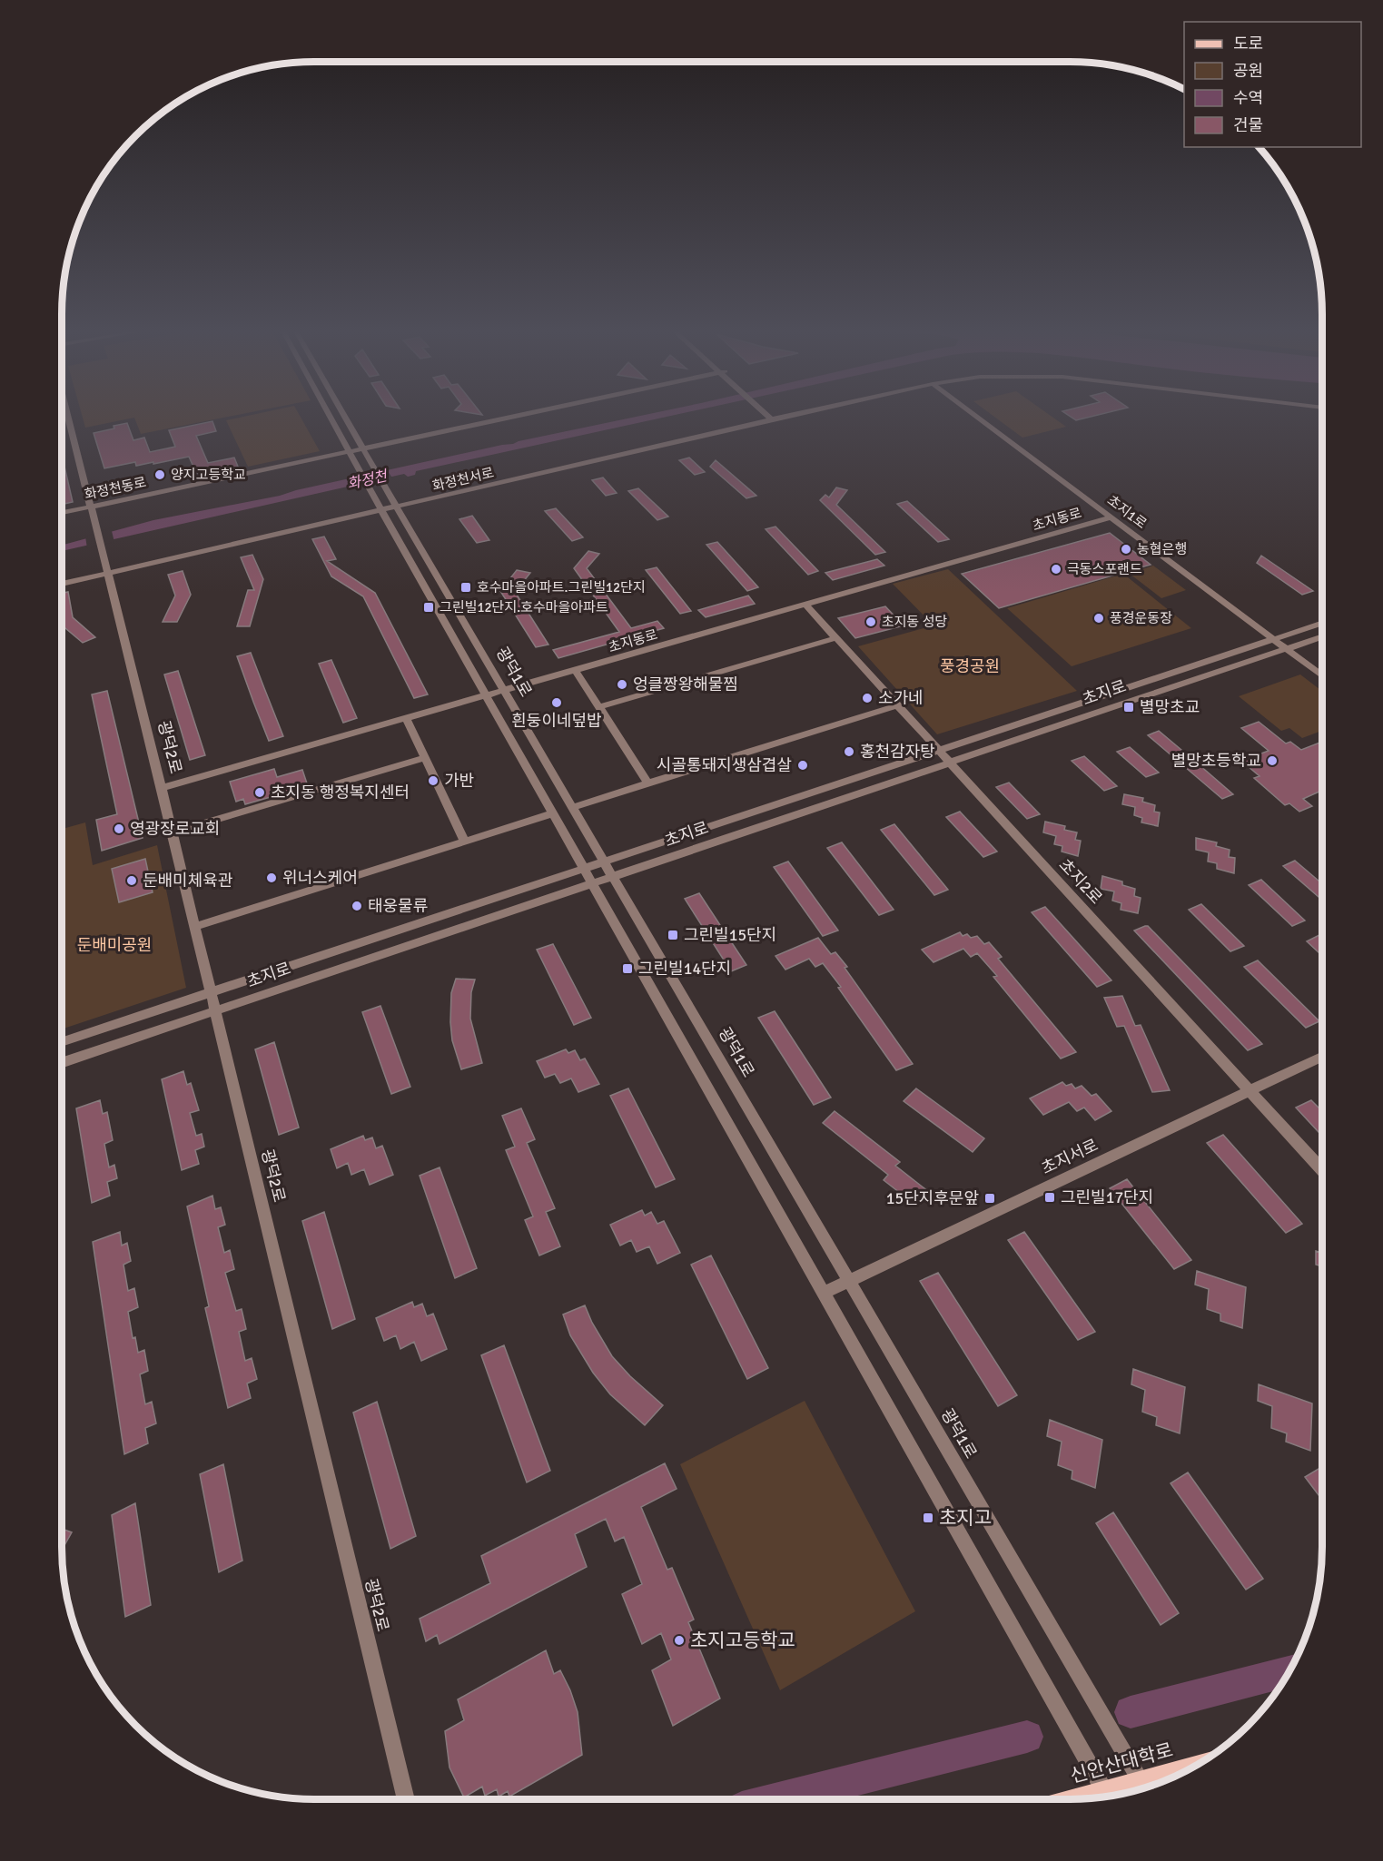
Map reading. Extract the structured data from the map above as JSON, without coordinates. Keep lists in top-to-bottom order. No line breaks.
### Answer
{"streets":{"main road":["신안산대학로"],"street":["화정천서로","화정천동로","초지1로","초지동로","광덕1로","초지로","광덕2로","초지2로","초지서로"]},"crossings":[["화정천서로","광덕1로"],["화정천서로","광덕2로"],["화정천동로","광덕1로"],["화정천동로","광덕2로"],["초지1로","초지동로"],["초지1로","초지로"],["초지동로","광덕1로"],["초지동로","광덕2로"],["초지동로","초지2로"],["광덕1로","초지로"],["광덕1로","초지서로"],["광덕1로","신안산대학로"],["초지로","광덕2로"],["초지로","초지2로"],["초지2로","초지서로"]],"water":["화정천"],"parks":["풍경공원","둔배미공원"],"places":{"other":["양지고등학교","농협은행","극동스포랜드","풍경운동장","초지동 성당","엉클짱왕해물찜","소가네","흰둥이네덮밥","홍천감자탕","별망초등학교","시골통돼지생삼겹살","가반","초지동 행정복지센터","영광장로교회","위너스케어","둔배미체육관","태웅물류","초지고등학교"],"transit":["호수마을아파트.그린빌12단지","그린빌12단지.호수마을아파트","별망초교","그린빌15단지","그린빌14단지","그린빌17단지","15단지후문앞","초지고"]},"legend":["도로","공원","수역","건물"]}
